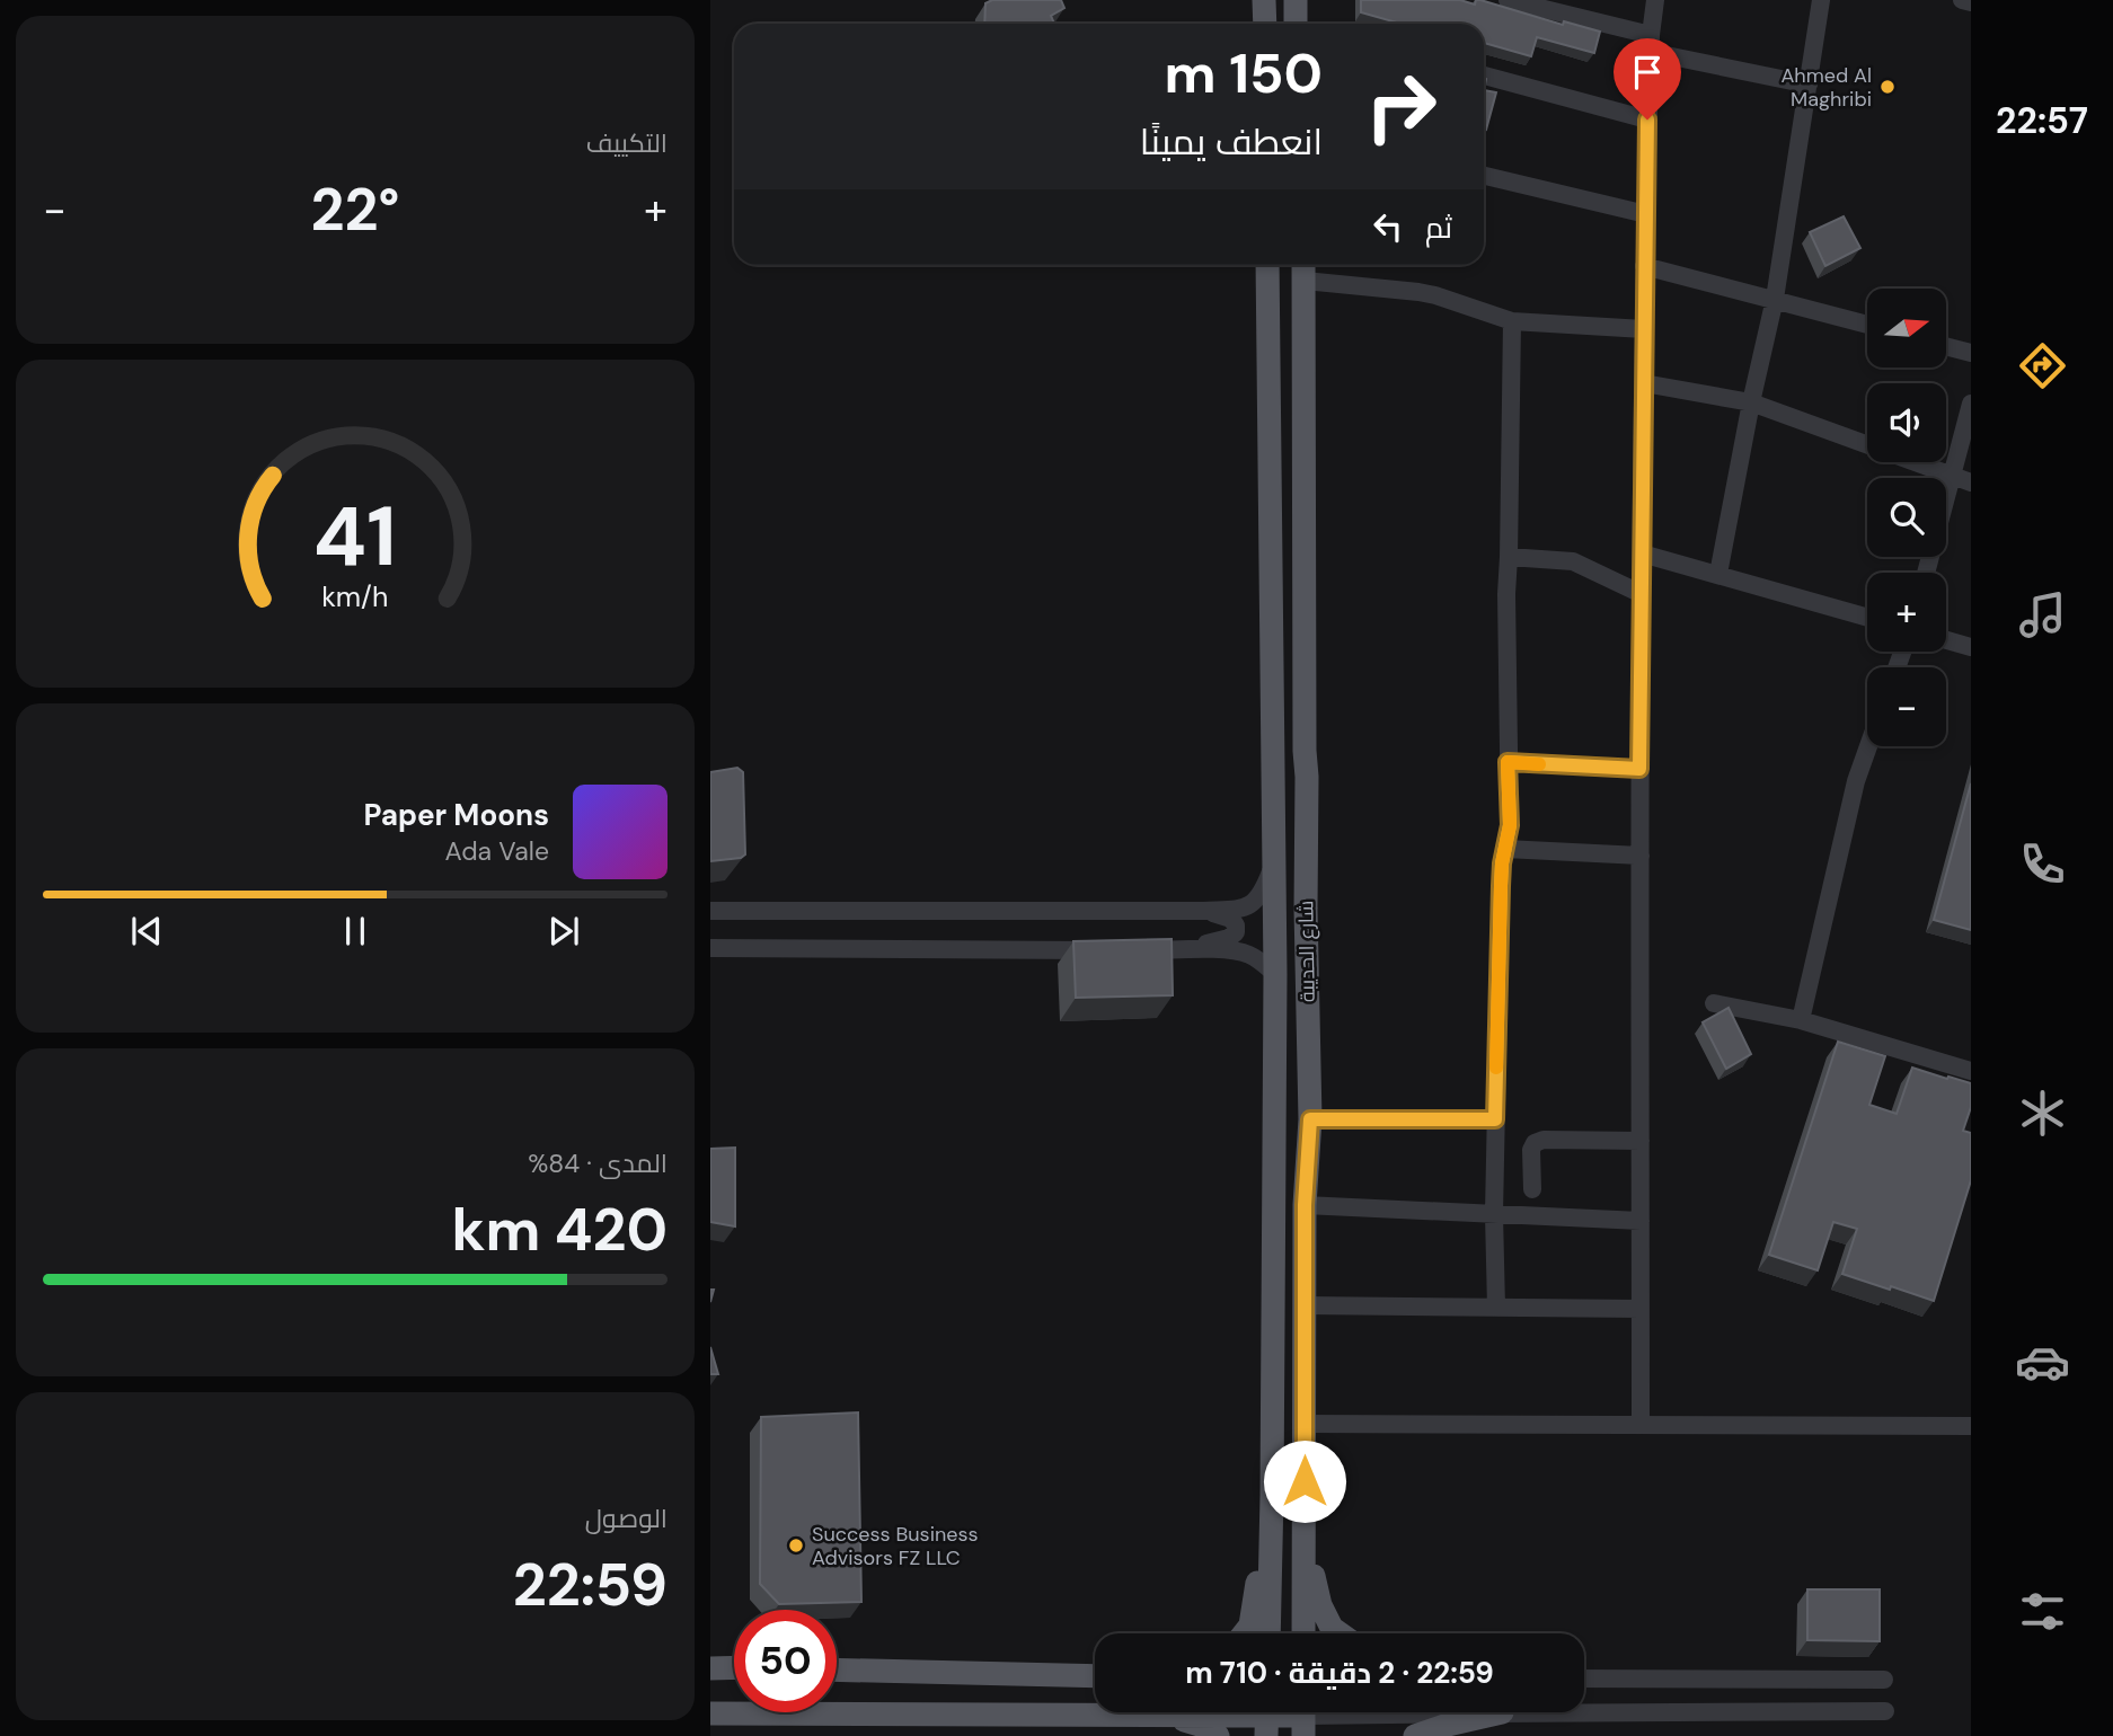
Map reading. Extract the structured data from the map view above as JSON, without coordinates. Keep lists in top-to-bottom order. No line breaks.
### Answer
{"streets":{"main road":["شارع الحديبة"]},"places":["Ahmed Al Maghribi","Success Business Advisors FZ LLC"],"north":"right","page":{"tabs":"22:57","tile":["التكييف",["المدى · 84%","420 km"],["الوصول","22:59"]],"turn":["150 m","انعطف يمينًا"],"heat":["−","22°","+"],"then":"ثم","map_buttons":["+","−"],"song":["Paper Moons","Ada Vale"],"limit":"50","trip":"22:59 · 2 دقيقة · 710 m","gauge":["41","km/h"]}}
